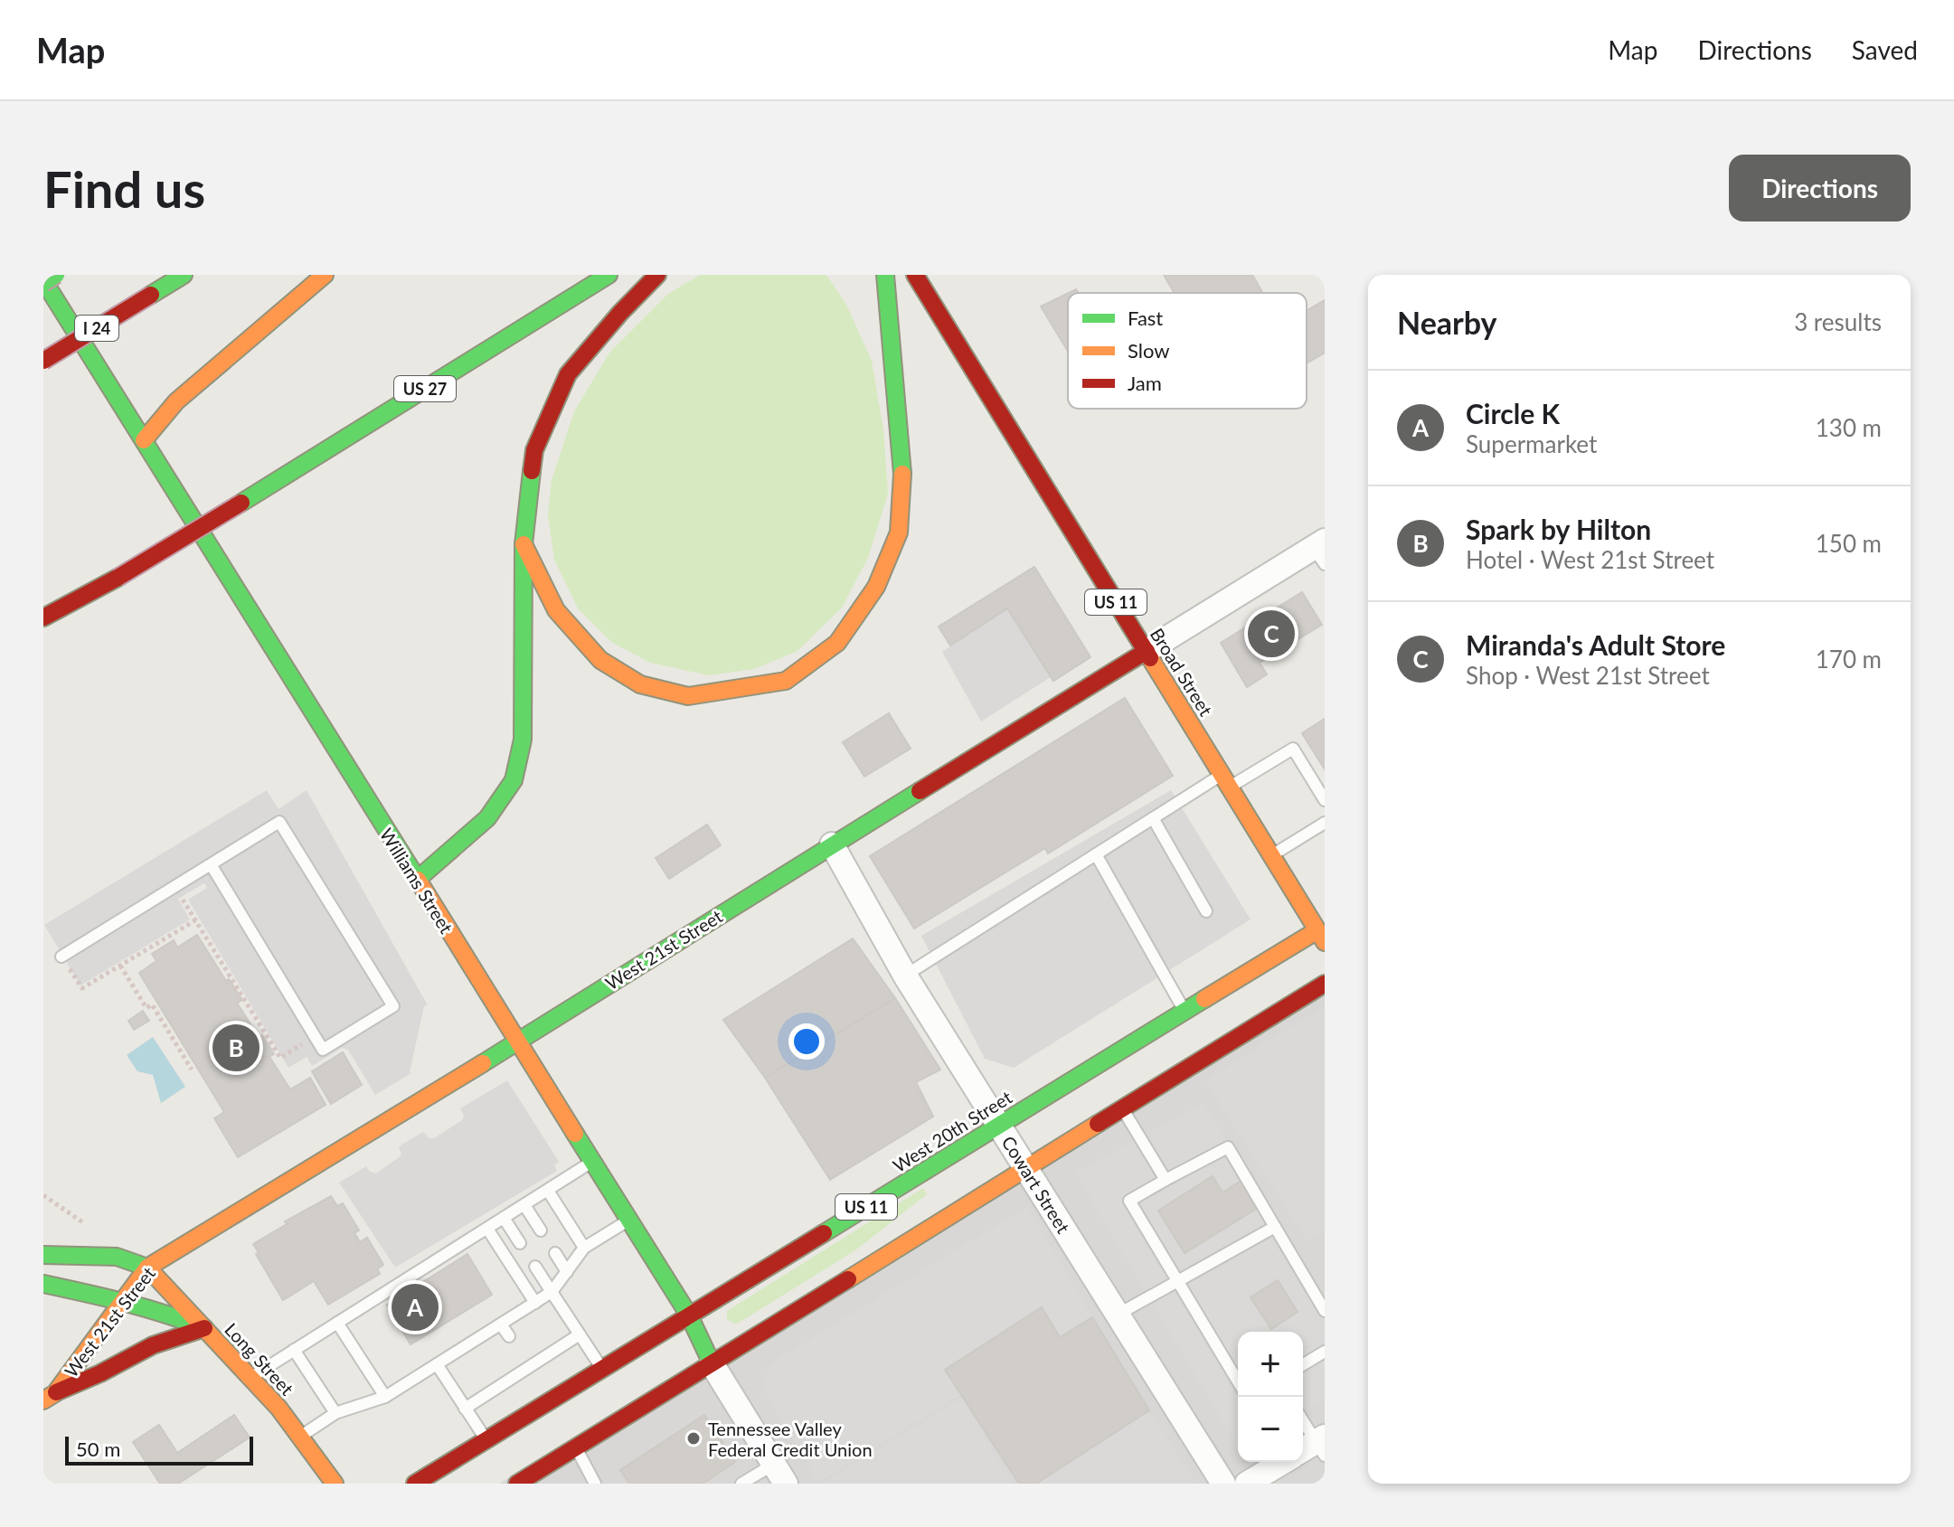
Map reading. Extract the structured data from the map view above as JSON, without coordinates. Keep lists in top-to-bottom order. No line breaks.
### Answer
{"streets":{"main road":["I 24","US 27","US 11","Broad Street","Williams Street","West 21st Street","West 20th Street","Long Street"],"street":["Cowart Street"]},"crossings":[["US 11","Williams Street"],["US 11","Cowart Street"],["Broad Street","West 21st Street"],["Broad Street","West 20th Street"],["Williams Street","West 21st Street"],["Williams Street","West 20th Street"],["West 21st Street","Cowart Street"],["West 21st Street","Long Street"],["West 20th Street","Cowart Street"]],"places":["Tennessee Valley Federal Credit Union"],"legend":["Fast","Slow","Jam"],"scale_bar":"50 m","page":{"header":"Map","nav":["Map","Directions","Saved"],"buttons":"Directions","title":"Find us","heading":["Nearby","3 results"],"list":[{"mark":"A","name":"Circle K","note":"Supermarket","value":"130 m"},{"mark":"B","name":"Spark by Hilton","note":"Hotel · West 21st Street","value":"150 m"},{"mark":"C","name":"Miranda's Adult Store","note":"Shop · West 21st Street","value":"170 m"}],"pins":["C","B","A"],"map_buttons":["+","−"],"scale":"50 m"}}
